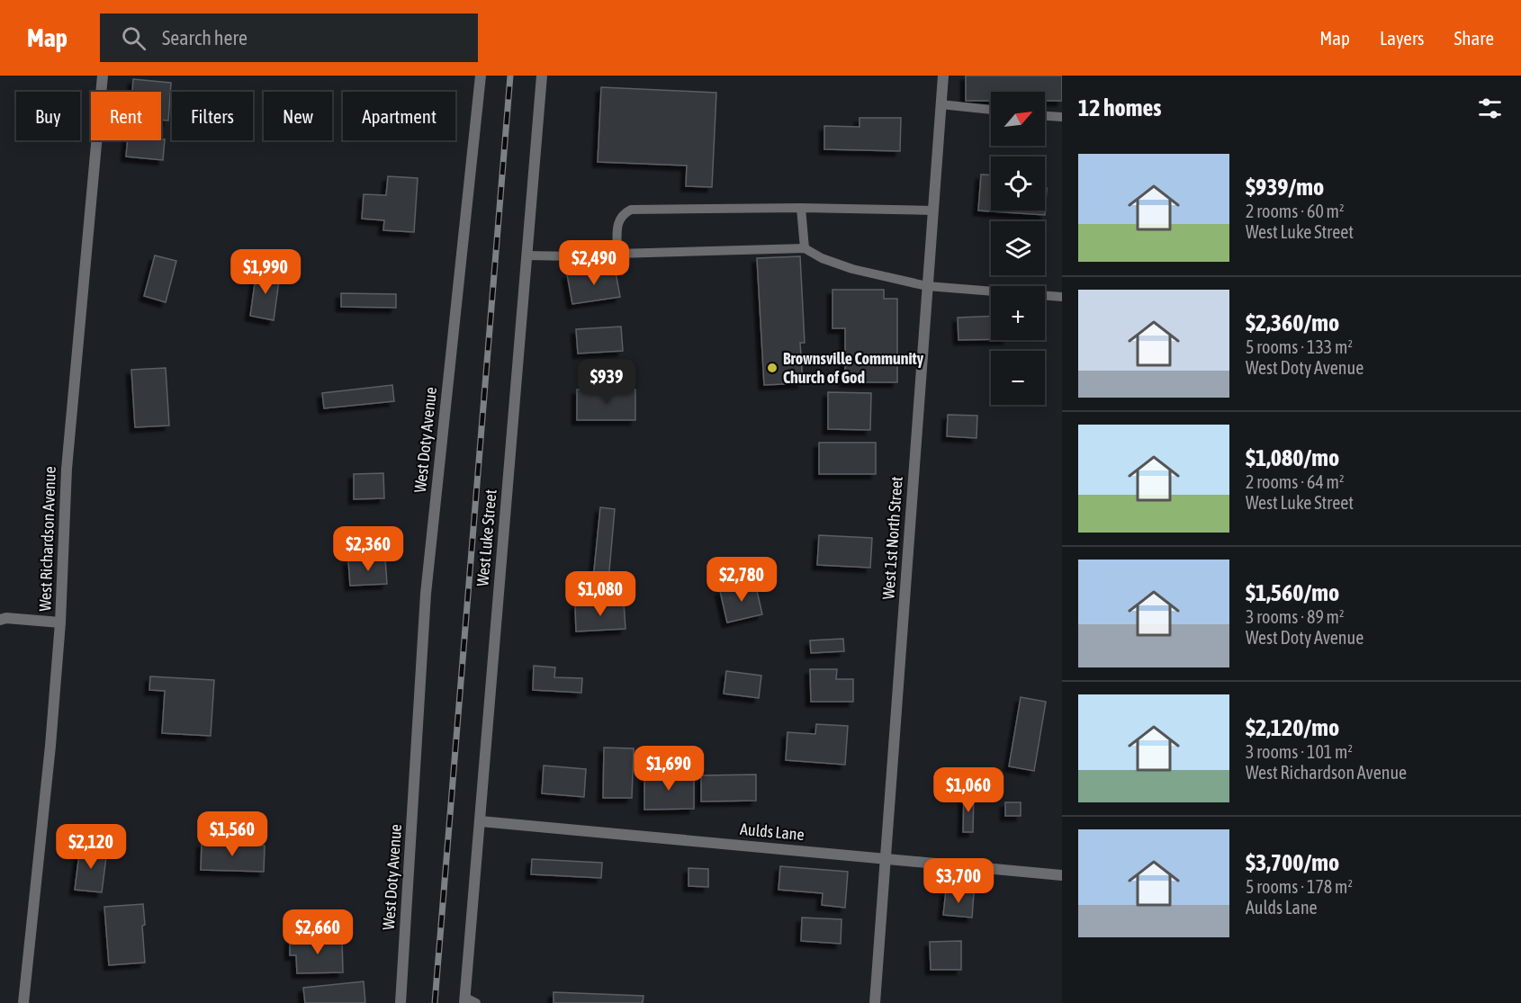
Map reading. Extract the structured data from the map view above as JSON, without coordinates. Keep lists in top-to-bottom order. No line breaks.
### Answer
{"streets":{"street":["West Doty Avenue","West Luke Street","West 1st North Street","West Richardson Avenue","Aulds Lane"]},"crossings":[["West Luke Street","Aulds Lane"],["West 1st North Street","Aulds Lane"]],"places":["Brownsville Community Church of God"],"north":"top right","page":{"header":"Map","search":"Search here","nav":["Map","Layers","Share"],"heading":"12 homes","map_buttons":["+","−"],"chip":["Buy","Rent","Filters","New","Apartment"],"list":[{"name":"$939/mo","note":"2 rooms · 60 m² · West Luke Street"},{"name":"$2,360/mo","note":"5 rooms · 133 m² · West Doty Avenue"},{"name":"$1,080/mo","note":"2 rooms · 64 m² · West Luke Street"},{"name":"$1,560/mo","note":"3 rooms · 89 m² · West Doty Avenue"},{"name":"$2,120/mo","note":"3 rooms · 101 m² · West Richardson Avenue"},{"name":"$3,700/mo","note":"5 rooms · 178 m² · Aulds Lane"}],"price":["$2,490","$1,990","$939","$2,360","$2,780","$1,080","$1,690","$1,060","$1,560","$2,120","$3,700","$2,660"]}}
